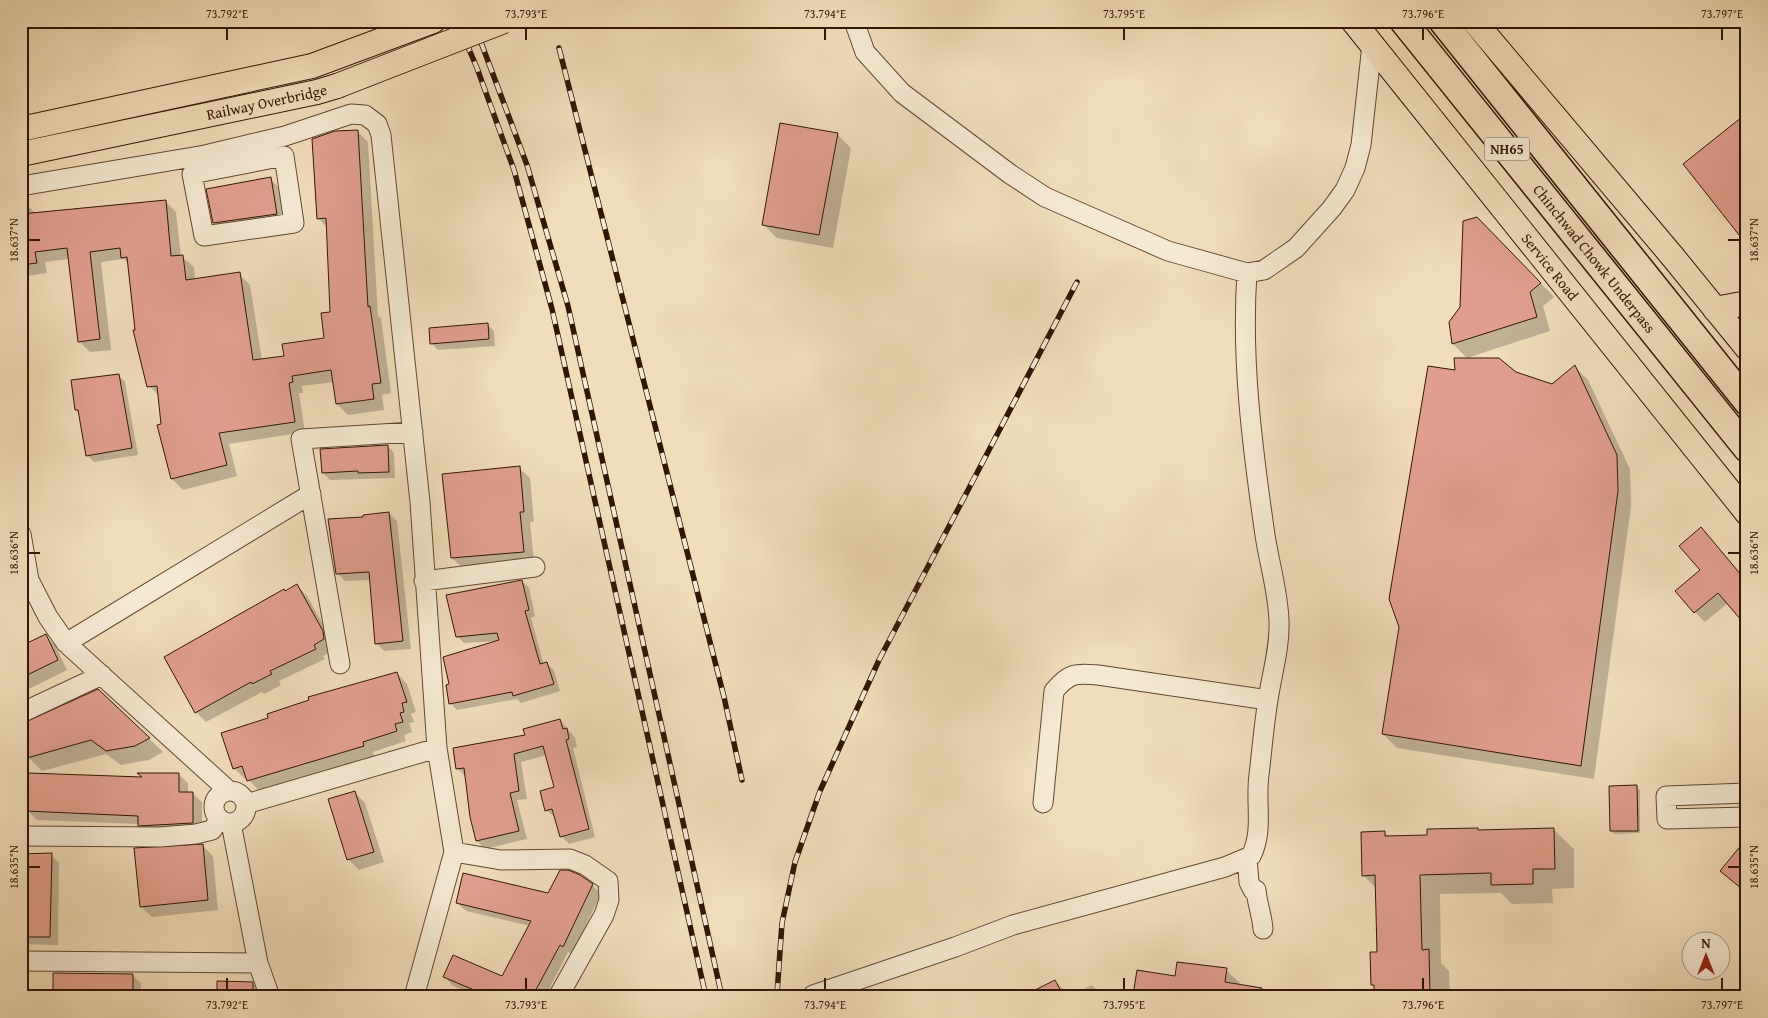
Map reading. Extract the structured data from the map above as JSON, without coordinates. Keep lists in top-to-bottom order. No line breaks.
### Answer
{"streets":{"highway":["NH65","Chinchwad Chowk Underpass"],"main road":["Railway Overbridge","Service Road"]},"north":"top","coordinates":["73.792°E","73.793°E","73.794°E","73.795°E","73.796°E","73.797°E","18.637°N","18.636°N","18.635°N"]}
